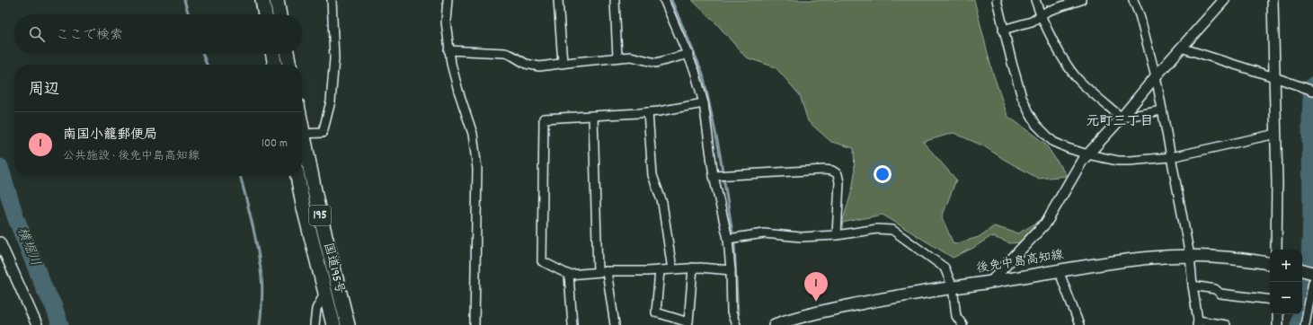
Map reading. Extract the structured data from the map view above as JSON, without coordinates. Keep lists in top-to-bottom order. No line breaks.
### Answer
{"streets":{"highway":["195","国道195号"],"main road":["後免中島高知線"]},"districts":["元町三丁目"],"water":["横堀川"],"page":{"search":"ここで検索","heading":"周辺","list":[{"mark":"1","name":"南国小籠郵便局","note":"公共施設 · 後免中島高知線","value":"100 m"}],"map_buttons":["+","−"],"pins":"1"}}
